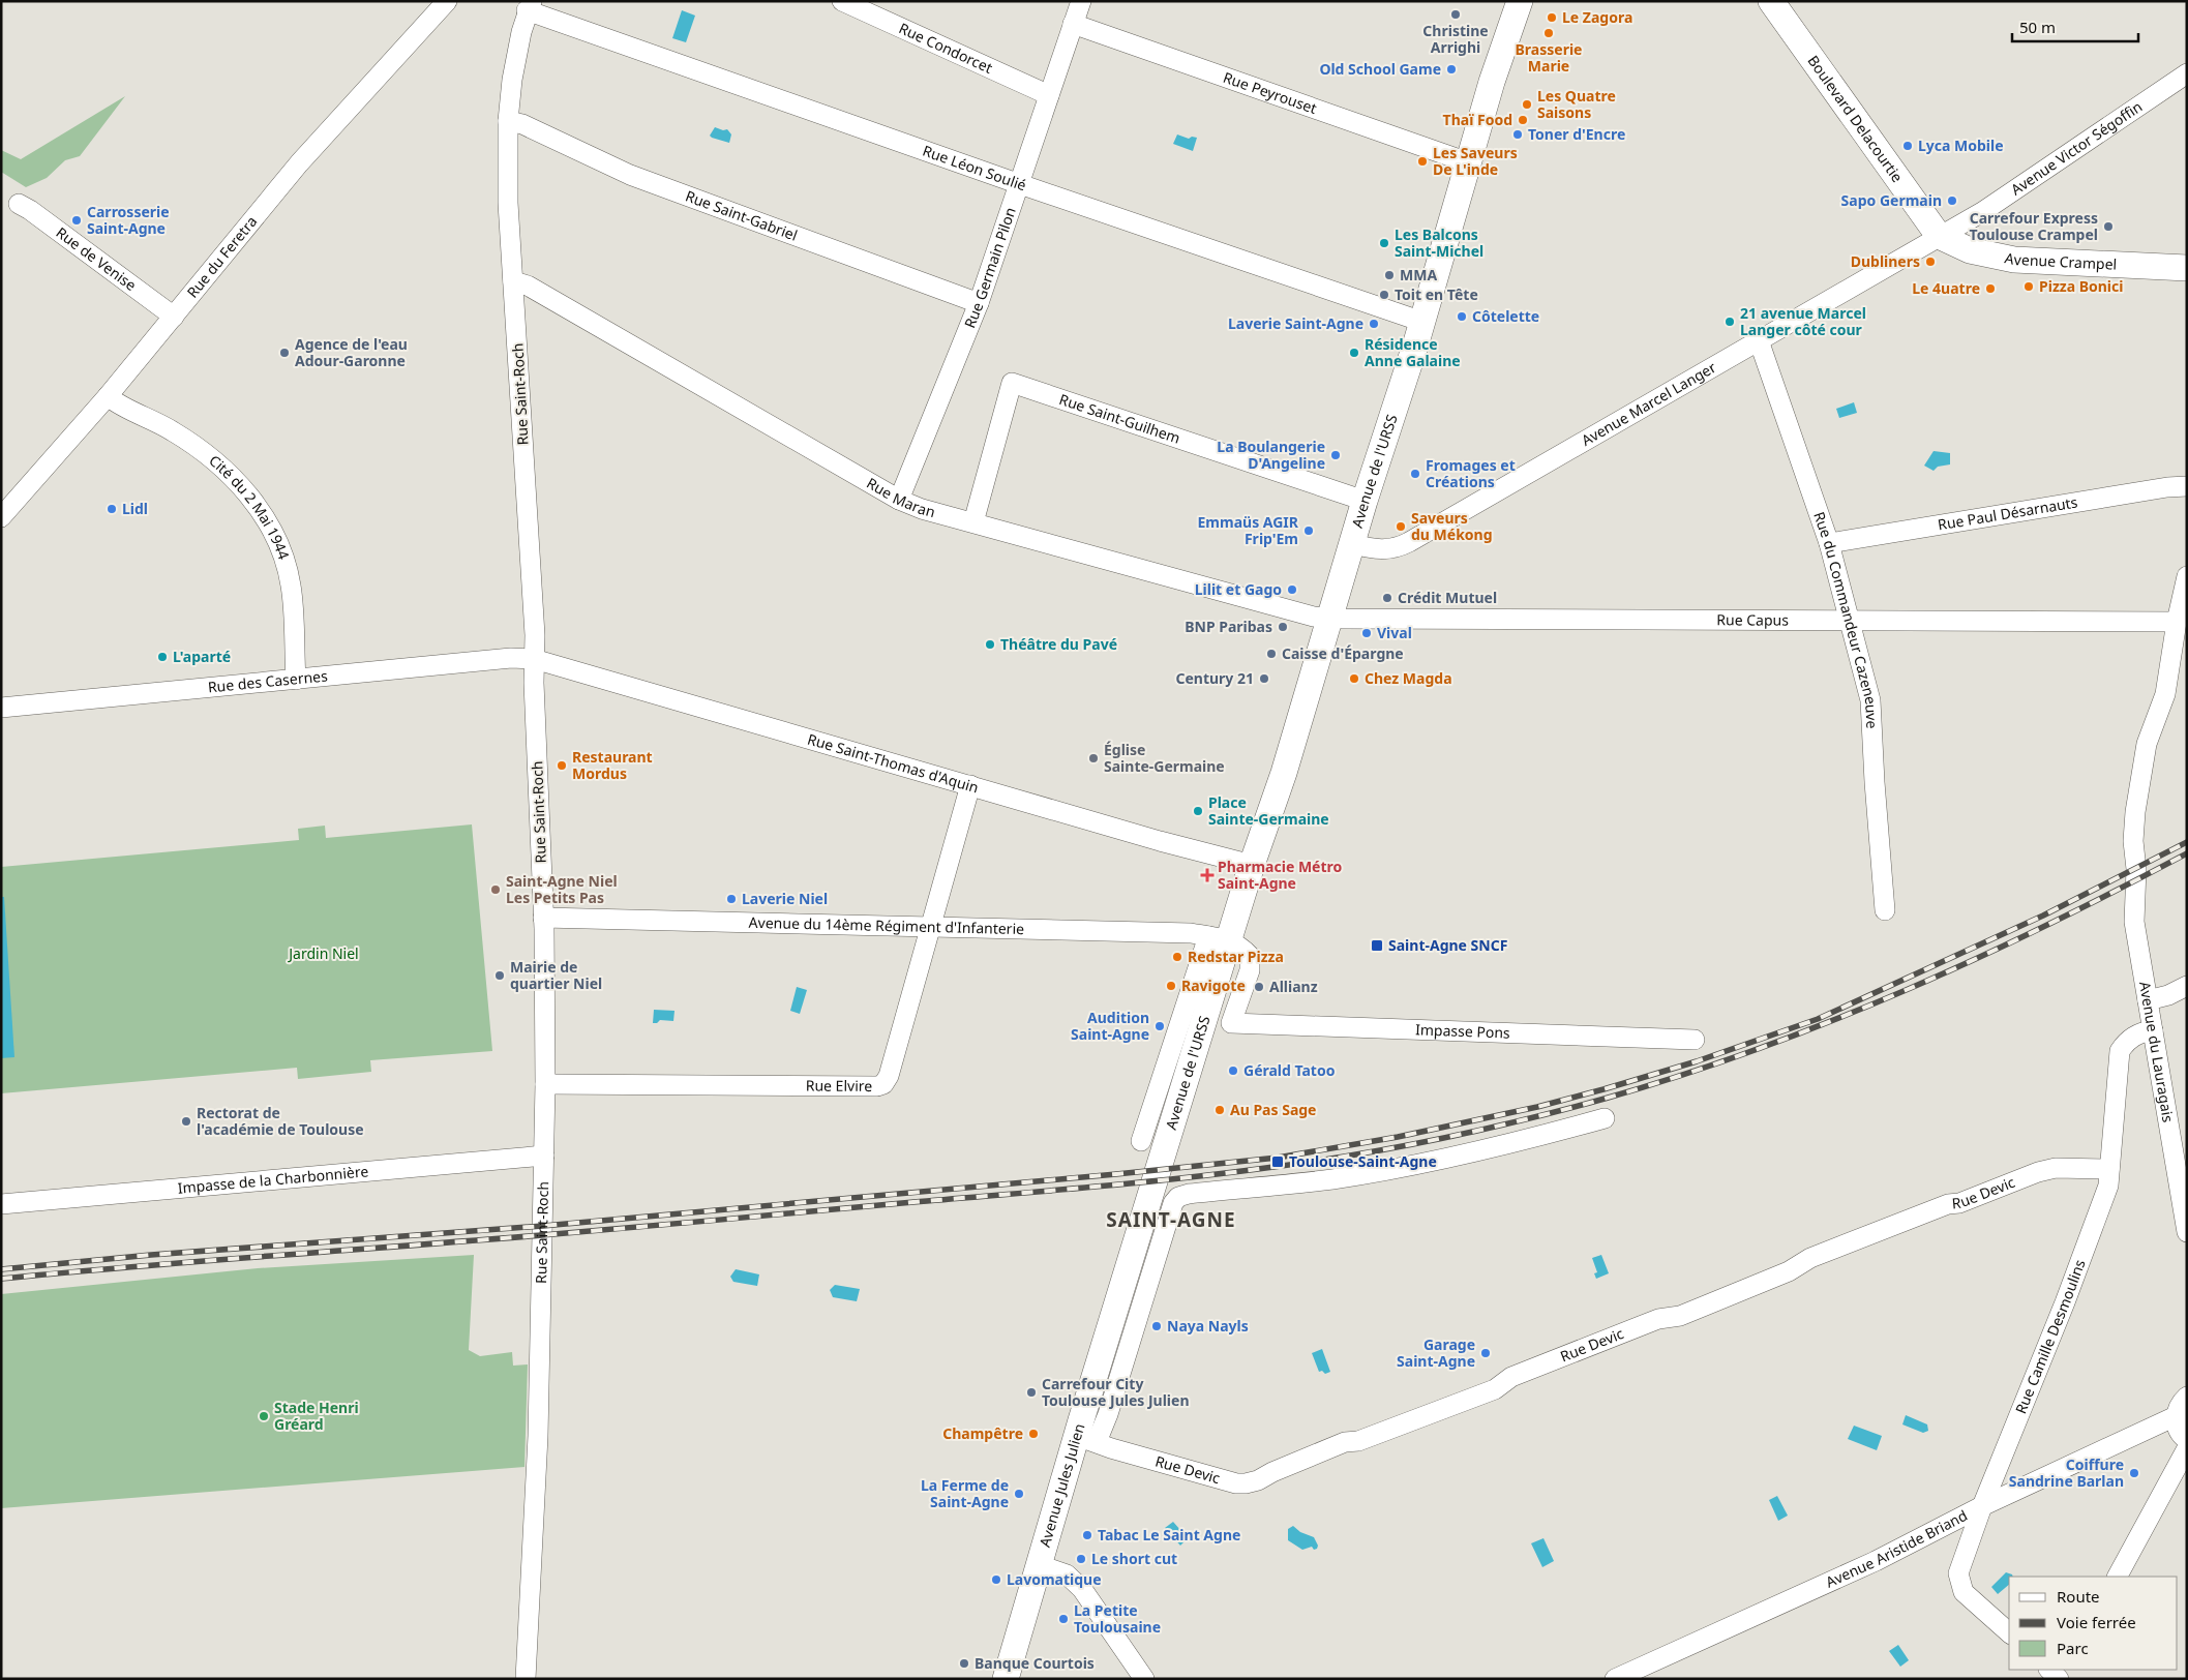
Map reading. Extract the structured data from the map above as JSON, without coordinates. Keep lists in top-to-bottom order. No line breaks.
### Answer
{"streets":{"main road":["Boulevard Delacourtie","Avenue Crampel","Avenue de l'URSS","Avenue Jules Julien"],"street":["Rue Condorcet","Rue Peyrouset","Avenue Victor Ségoffin","Rue Léon Soulié","Rue Saint-Gabriel","Rue du Feretra","Rue de Venise","Rue Germain Pilon","Rue Saint-Roch","Avenue Marcel Langer","Rue Saint-Guilhem","Rue Maran","Cité du 2 Mai 1944","Rue Paul Désarnauts","Rue Capus","Rue du Commandeur Cazeneuve","Rue des Casernes","Rue Saint-Thomas d'Aquin","Avenue du 14ème Régiment d'Infanterie","Impasse Pons","Avenue du Lauragais","Rue Elvire","Impasse de la Charbonnière","Rue Devic","Rue Camille Desmoulins","Avenue Aristide Briand"]},"crossings":[["Rue Condorcet","Rue Germain Pilon"],["Rue Peyrouset","Rue Germain Pilon"],["Rue Peyrouset","Avenue de l'URSS"],["Boulevard Delacourtie","Avenue Victor Ségoffin"],["Boulevard Delacourtie","Avenue Crampel"],["Boulevard Delacourtie","Avenue Marcel Langer"],["Avenue Victor Ségoffin","Avenue Crampel"],["Avenue Victor Ségoffin","Avenue Marcel Langer"],["Rue Léon Soulié","Rue Germain Pilon"],["Rue Léon Soulié","Rue Saint-Roch"],["Rue Léon Soulié","Avenue de l'URSS"],["Rue Saint-Gabriel","Rue Germain Pilon"],["Rue Saint-Gabriel","Rue Saint-Roch"],["Rue du Feretra","Rue de Venise"],["Rue du Feretra","Cité du 2 Mai 1944"],["Avenue Crampel","Avenue Marcel Langer"],["Rue Germain Pilon","Rue Maran"],["Rue Saint-Roch","Rue Maran"],["Rue Saint-Roch","Rue des Casernes"],["Rue Saint-Roch","Rue Saint-Thomas d'Aquin"],["Rue Saint-Roch","Avenue du 14ème Régiment d'Infanterie"],["Rue Saint-Roch","Rue Elvire"],["Rue Saint-Roch","Impasse de la Charbonnière"],["Avenue Marcel Langer","Avenue de l'URSS"],["Avenue Marcel Langer","Rue du Commandeur Cazeneuve"],["Rue Saint-Guilhem","Avenue de l'URSS"],["Rue Saint-Guilhem","Rue Maran"],["Avenue de l'URSS","Rue Maran"],["Avenue de l'URSS","Rue Capus"],["Avenue de l'URSS","Rue Saint-Thomas d'Aquin"],["Avenue de l'URSS","Avenue du 14ème Régiment d'Infanterie"],["Avenue de l'URSS","Impasse Pons"],["Avenue de l'URSS","Avenue Jules Julien"],["Rue Maran","Rue Capus"],["Cité du 2 Mai 1944","Rue des Casernes"],["Rue Paul Désarnauts","Rue du Commandeur Cazeneuve"],["Rue Capus","Rue du Commandeur Cazeneuve"],["Rue Capus","Avenue du Lauragais"],["Rue des Casernes","Rue Saint-Thomas d'Aquin"],["Rue Saint-Thomas d'Aquin","Rue Elvire"],["Avenue du 14ème Régiment d'Infanterie","Rue Elvire"],["Avenue du Lauragais","Rue Camille Desmoulins"],["Rue Devic","Rue Camille Desmoulins"],["Rue Devic","Avenue Jules Julien"],["Rue Camille Desmoulins","Avenue Aristide Briand"]],"districts":["SAINT-AGNE"],"parks":["Jardin Niel"],"places":{"other":["Christine Arrighi","Le Zagora","Brasserie Marie","Old School Game","Les Quatre Saisons","Thaï Food","Toner d'Encre","Lyca Mobile","Les Saveurs De L'inde","Sapo Germain","Carrosserie Saint-Agne","Carrefour Express Toulouse Crampel","Les Balcons Saint-Michel","Dubliners","MMA","Pizza Bonici","Le 4uatre","Toit en Tête","Côtelette","21 avenue Marcel Langer côté cour","Laverie Saint-Agne","Agence de l'eau Adour-Garonne","Résidence Anne Galaine","La Boulangerie D'Angeline","Fromages et Créations","Lidl","Saveurs du Mékong","Emmaüs AGIR Frip'Em","Lilit et Gago","Crédit Mutuel","BNP Paribas","Vival","Théâtre du Pavé","Caisse d'Épargne","L'aparté","Century 21","Chez Magda","Église Sainte-Germaine","Restaurant Mordus","Place Sainte-Germaine","Saint-Agne Niel Les Petits Pas","Laverie Niel","Redstar Pizza","Mairie de quartier Niel","Ravigote","Allianz","Audition Saint-Agne","Gérald Tatoo","Au Pas Sage","Rectorat de l'académie de Toulouse","Naya Nayls","Garage Saint-Agne","Carrefour City Toulouse Jules Julien","Stade Henri Gréard","Champêtre","Coiffure Sandrine Barlan","La Ferme de Saint-Agne","Tabac Le Saint Agne","Le short cut","Lavomatique","La Petite Toulousaine","Banque Courtois"],"health":["Pharmacie Métro Saint-Agne"],"transit":["Saint-Agne SNCF","Toulouse-Saint-Agne"]},"legend":["Route","Voie ferrée","Parc"],"scale_bar":"50 m"}
